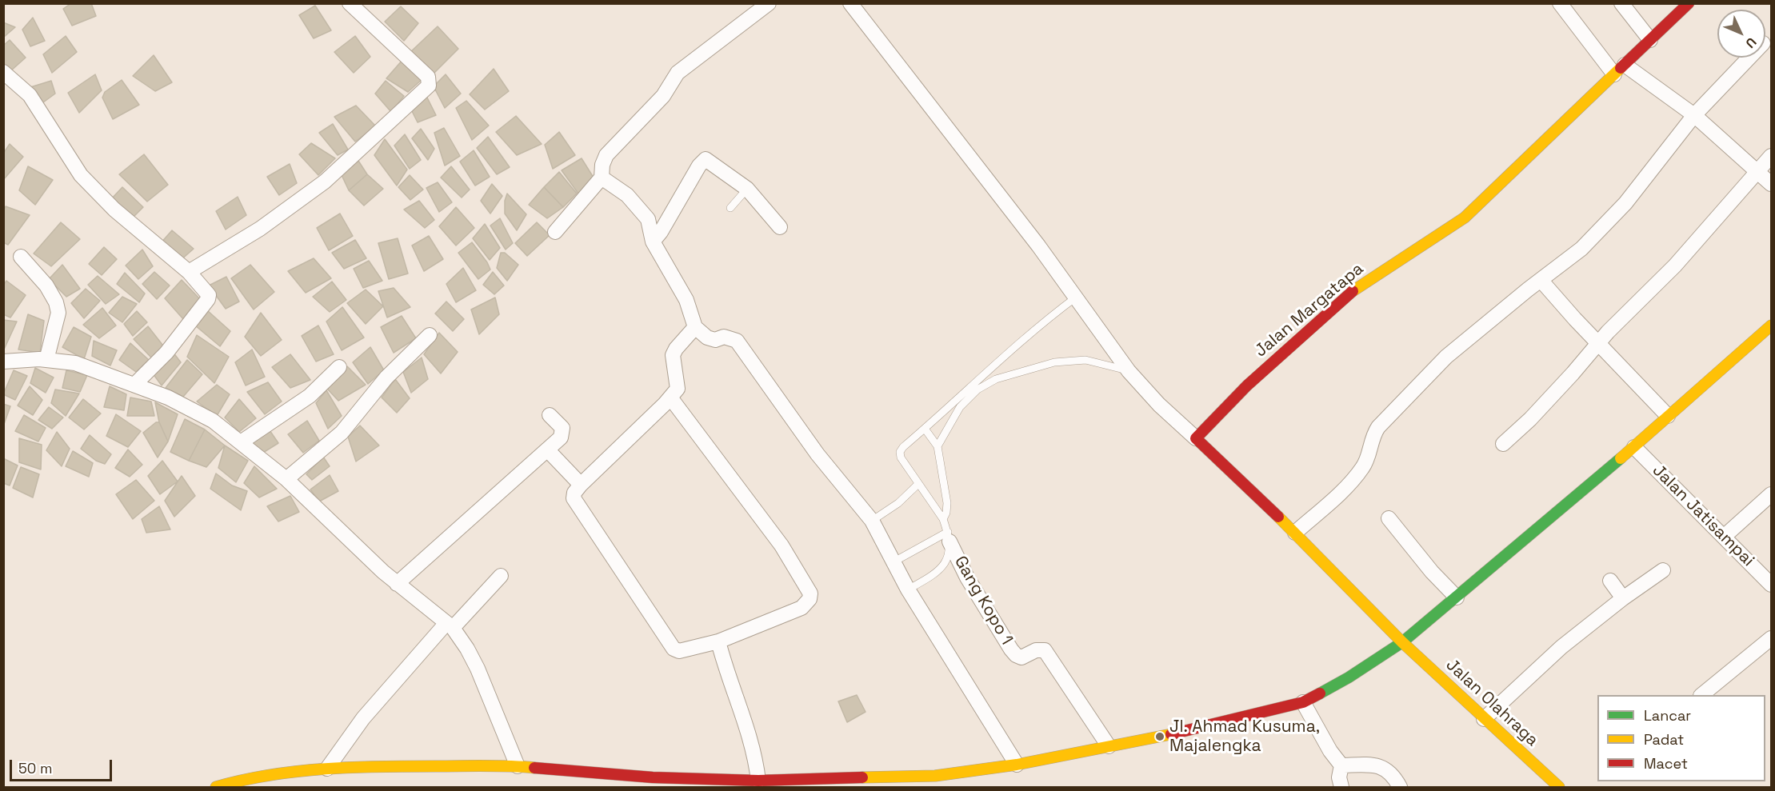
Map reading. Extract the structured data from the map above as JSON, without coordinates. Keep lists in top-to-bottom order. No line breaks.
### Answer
{"streets":{"street":["Jalan Margatapa","Jalan Jatisampai","Gang Kopo 1","Jalan Olahraga"]},"places":["Jl. Ahmad Kusuma, Majalengka"],"legend":["Lancar","Padat","Macet"],"scale_bar":"50 m","north":"bottom right"}
